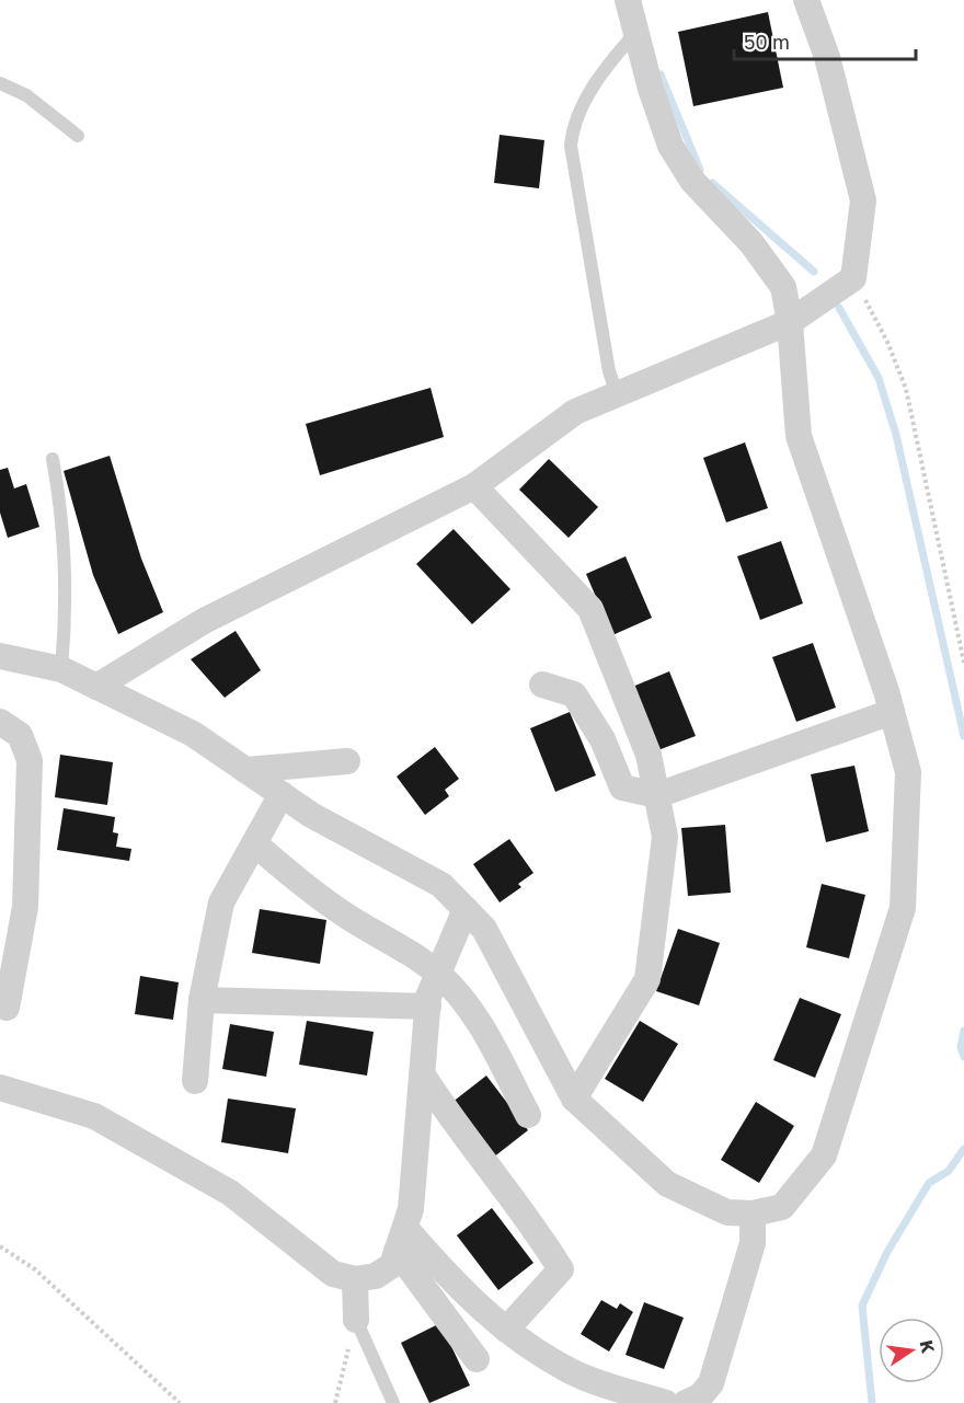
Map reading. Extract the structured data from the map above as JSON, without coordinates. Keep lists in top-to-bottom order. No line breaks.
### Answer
{"scale_bar":"50 m","north":"right"}
